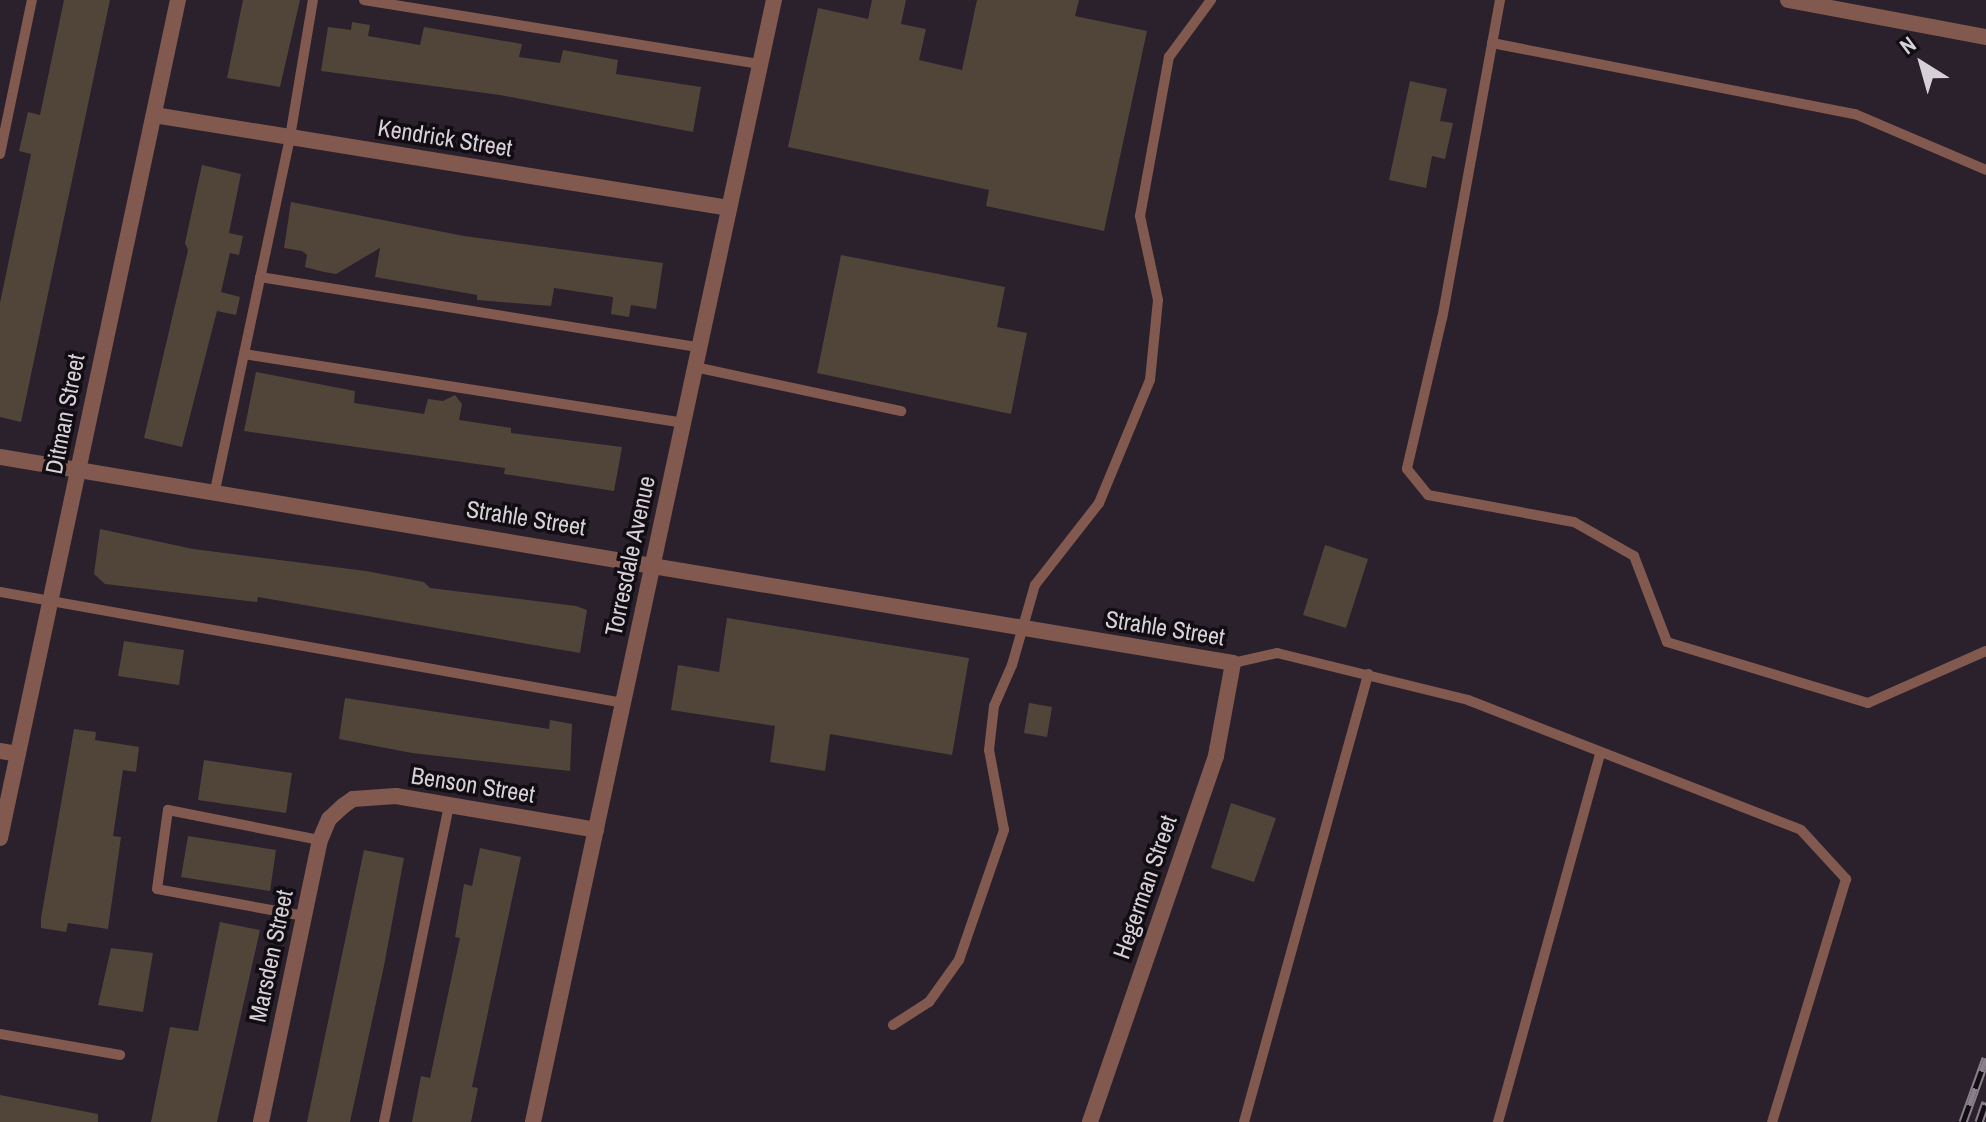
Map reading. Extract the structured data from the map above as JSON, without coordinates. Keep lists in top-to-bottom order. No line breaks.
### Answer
{"streets":{"street":["Kendrick Street","Ditman Street","Strahle Street","Torresdale Avenue","Benson Street","Hegerman Street","Marsden Street"]},"crossings":[["Kendrick Street","Ditman Street"],["Kendrick Street","Torresdale Avenue"],["Ditman Street","Strahle Street"],["Strahle Street","Torresdale Avenue"],["Strahle Street","Hegerman Street"],["Torresdale Avenue","Benson Street"],["Benson Street","Marsden Street"]],"north":"top left"}
